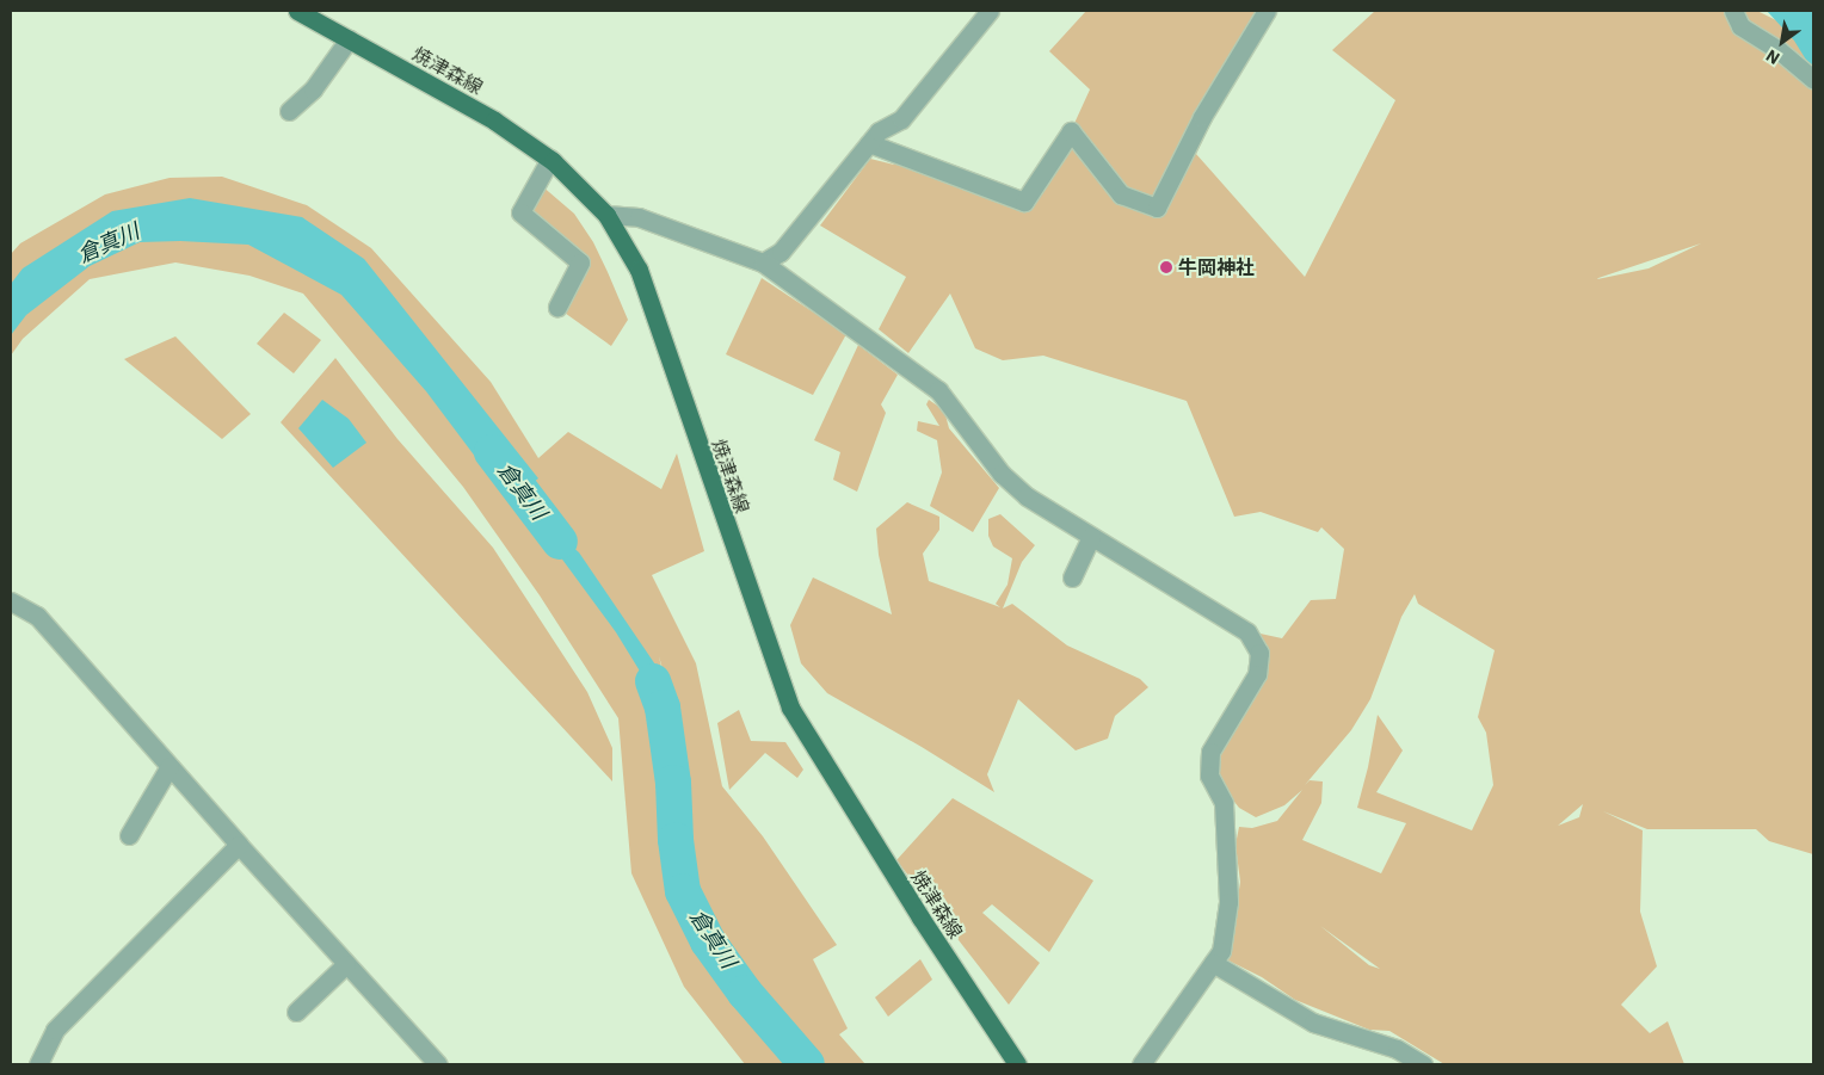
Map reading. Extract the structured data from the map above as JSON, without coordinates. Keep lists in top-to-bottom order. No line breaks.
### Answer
{"streets":{"main road":["焼津森線"]},"water":["倉真川"],"places":["牛岡神社"],"north":"bottom left"}
